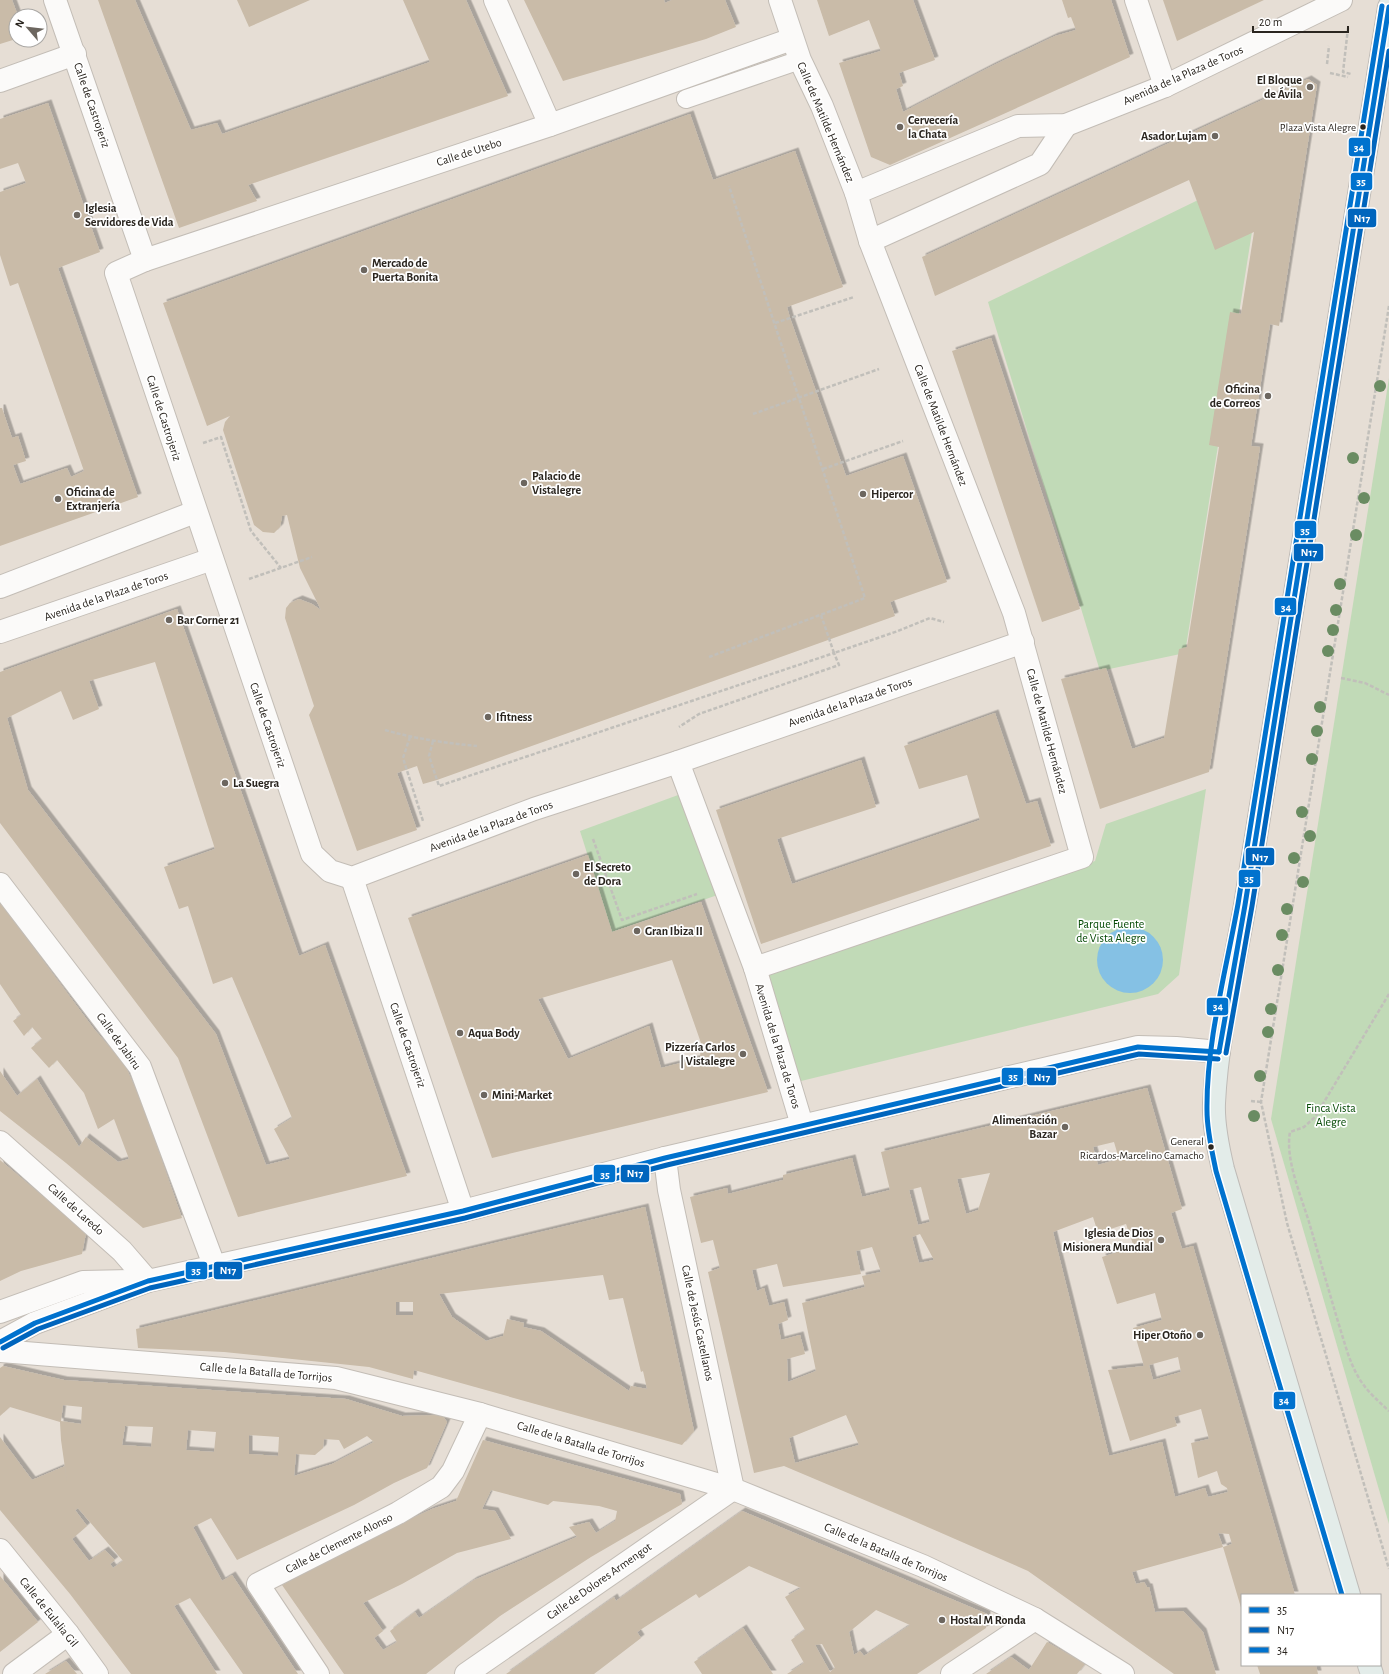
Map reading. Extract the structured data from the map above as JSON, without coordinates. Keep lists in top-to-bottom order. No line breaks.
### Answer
{"streets":{"street":["Avenida de la Plaza de Toros","Calle de Castrojeriz","Calle de Matilde Hernández","Calle de Utebo","Calle de Jabiru","Calle de Laredo","Calle de Jesús Castellanos","Calle de la Batalla de Torrijos","Calle de Clemente Alonso","Calle de Dolores Armengot","Calle de Eulalia Gil"]},"crossings":[["Avenida de la Plaza de Toros","Calle de Castrojeriz"],["Avenida de la Plaza de Toros","Calle de Matilde Hernández"],["Calle de Castrojeriz","Calle de Utebo"],["Calle de Matilde Hernández","Calle de Utebo"],["Calle de Jesús Castellanos","Calle de la Batalla de Torrijos"],["Calle de Jesús Castellanos","Calle de Dolores Armengot"],["Calle de la Batalla de Torrijos","Calle de Clemente Alonso"],["Calle de la Batalla de Torrijos","Calle de Dolores Armengot"]],"parks":["Parque Fuente de Vista Alegre","Finca Vista Alegre"],"places":["El Bloque de Ávila","Cervecería la Chata","Plaza Vista Alegre","Asador Lujam","Iglesia Servidores de Vida","Mercado de Puerta Bonita","Oficina de Correos","Palacio de Vistalegre","Hipercor","Oficina de Extranjería","Bar Corner 21","Ifitness","La Suegra","El Secreto de Dora","Gran Ibiza II","Aqua Body","Pizzería Carlos | Vistalegre","Mini-Market","Alimentación Bazar","General Ricardos-Marcelino Camacho","Iglesia de Dios Misionera Mundial","Hiper Otoño","Hostal M Ronda"],"lines":["transit line 34","transit line 35","transit line N17"],"legend":["35","N17","34"],"scale_bar":"20 m","north":"top left"}
